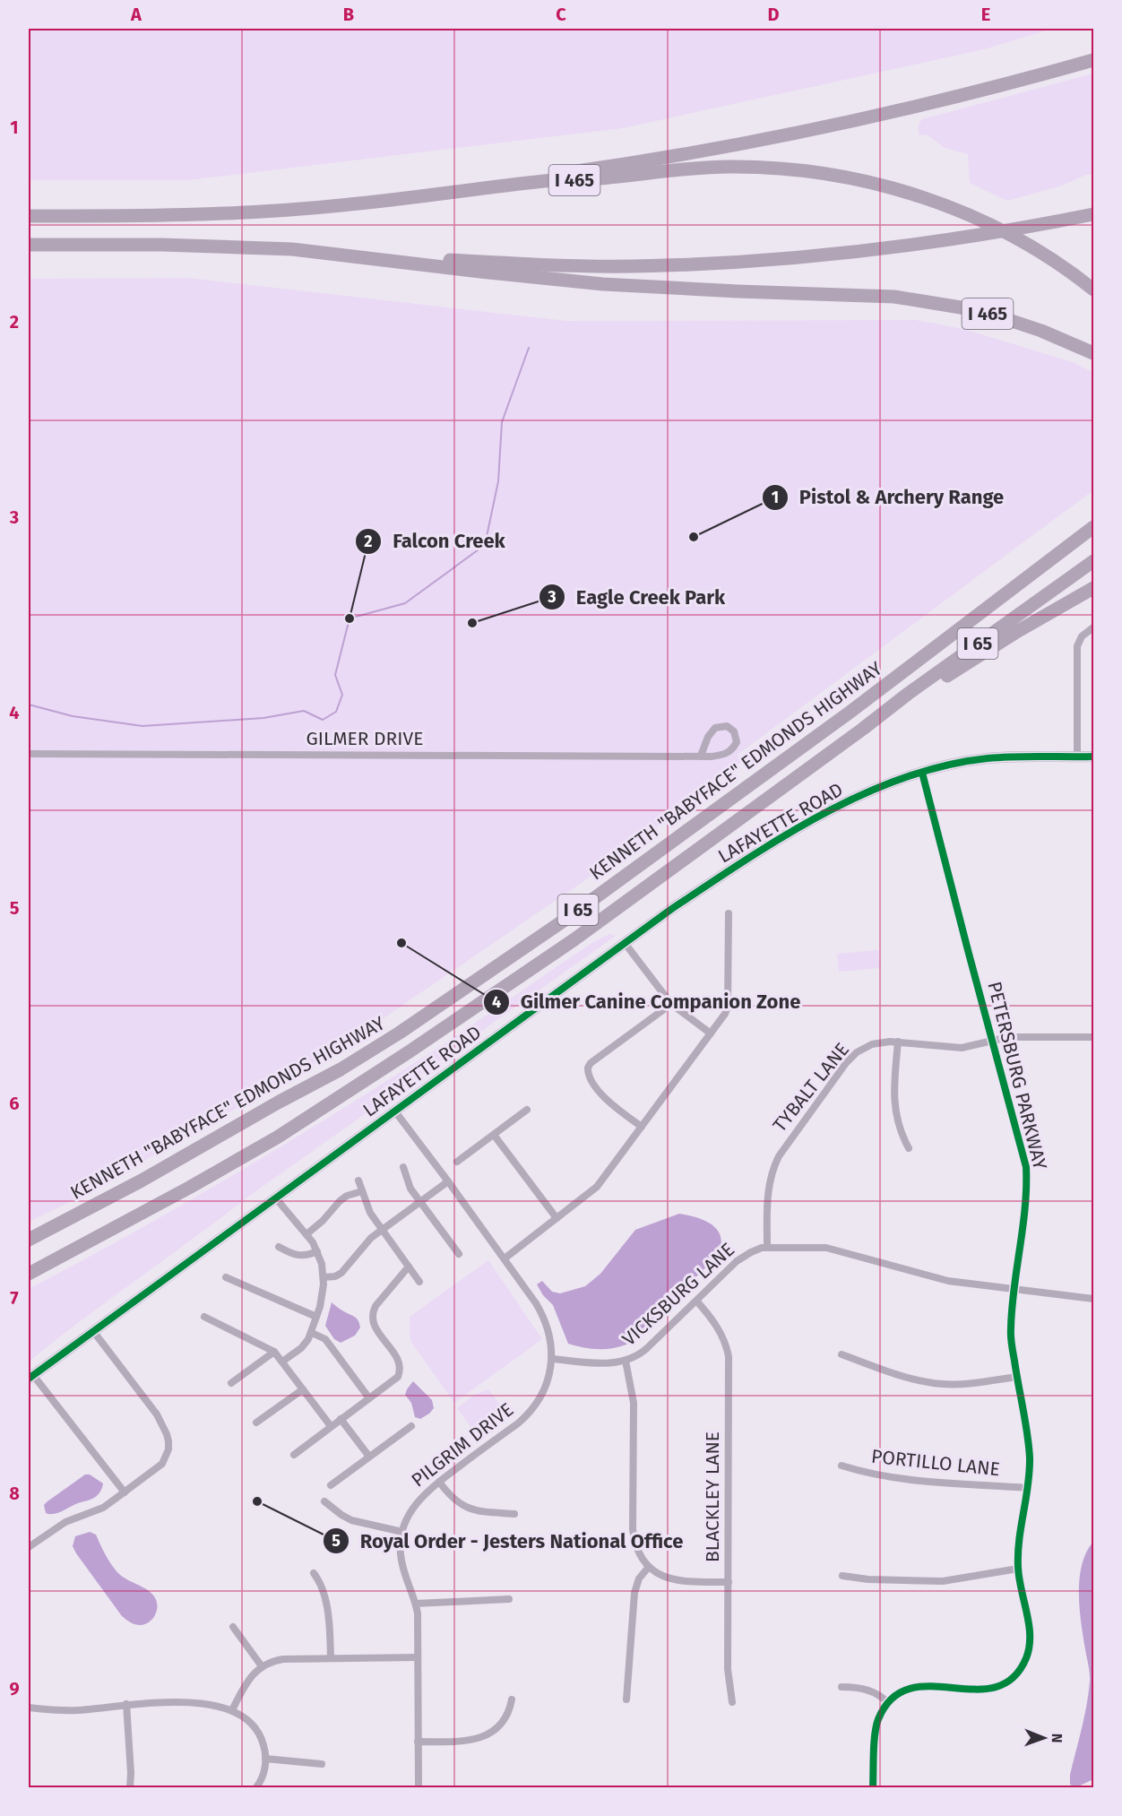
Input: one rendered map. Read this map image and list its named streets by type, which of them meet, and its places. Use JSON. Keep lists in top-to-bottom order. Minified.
{"streets":{"highway":["I 465","I 65","KENNETH \"BABYFACE\" EDMONDS HIGHWAY"],"main road":["LAFAYETTE ROAD"],"street":["GILMER DRIVE","PETERSBURG PARKWAY","TYBALT LANE","VICKSBURG LANE","PILGRIM DRIVE","PORTILLO LANE","BLACKLEY LANE"]},"crossings":[["LAFAYETTE ROAD","PETERSBURG PARKWAY"],["LAFAYETTE ROAD","PILGRIM DRIVE"],["PETERSBURG PARKWAY","TYBALT LANE"],["PETERSBURG PARKWAY","VICKSBURG LANE"],["PETERSBURG PARKWAY","PORTILLO LANE"],["TYBALT LANE","VICKSBURG LANE"],["VICKSBURG LANE","PILGRIM DRIVE"],["VICKSBURG LANE","BLACKLEY LANE"]],"places":["Pistol & Archery Range","Falcon Creek","Eagle Creek Park","Gilmer Canine Companion Zone","Royal Order - Jesters National Office"],"north":"right","grid":{"columns":["A","B","C","D","E"],"rows":["1","2","3","4","5","6","7","8","9"]}}
